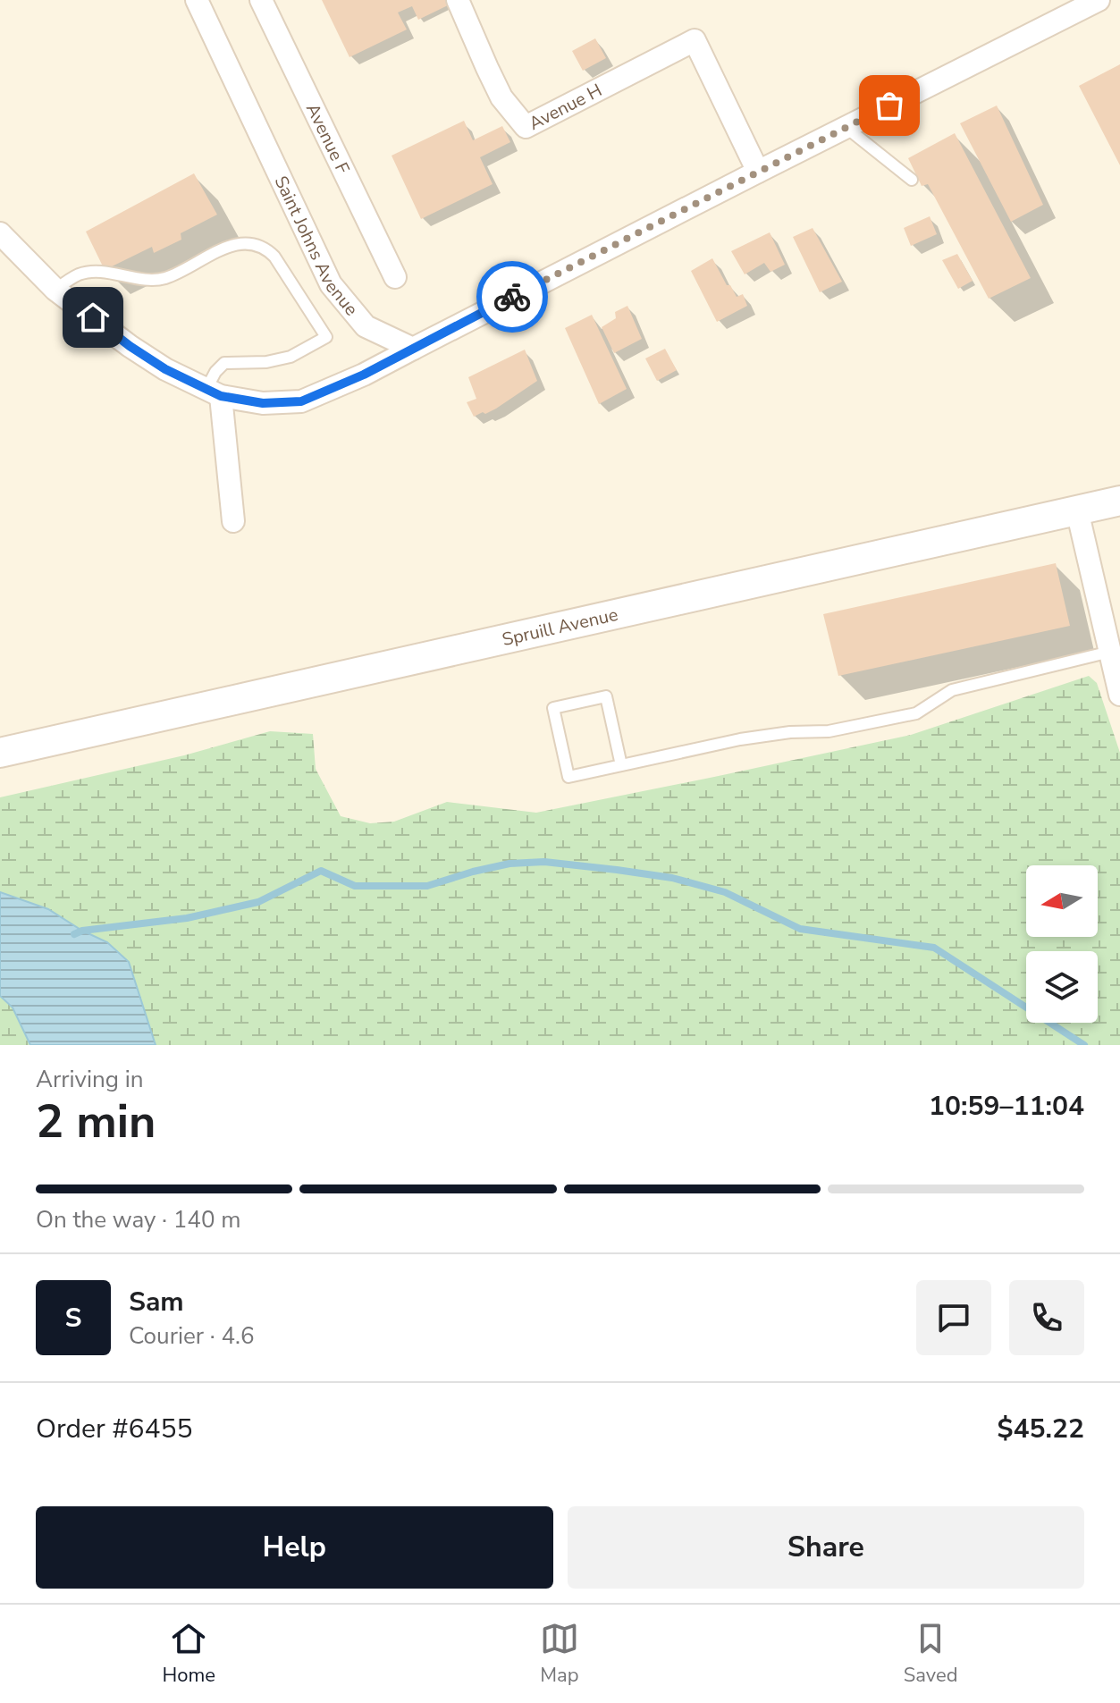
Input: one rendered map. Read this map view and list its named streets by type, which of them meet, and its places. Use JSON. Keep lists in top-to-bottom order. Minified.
{"streets":{"street":["Avenue H","Avenue F","Saint Johns Avenue","Spruill Avenue"]},"north":"left","page":{"heading":["2 min","Arriving in","10:59–11:04"],"panel":["Sam","Courier · 4.6","Order #6455","$45.22"],"bar":"On the way · 140 m","round":"S","buttons":["Help","Share"],"tabs":["Home","Map","Saved"]}}
